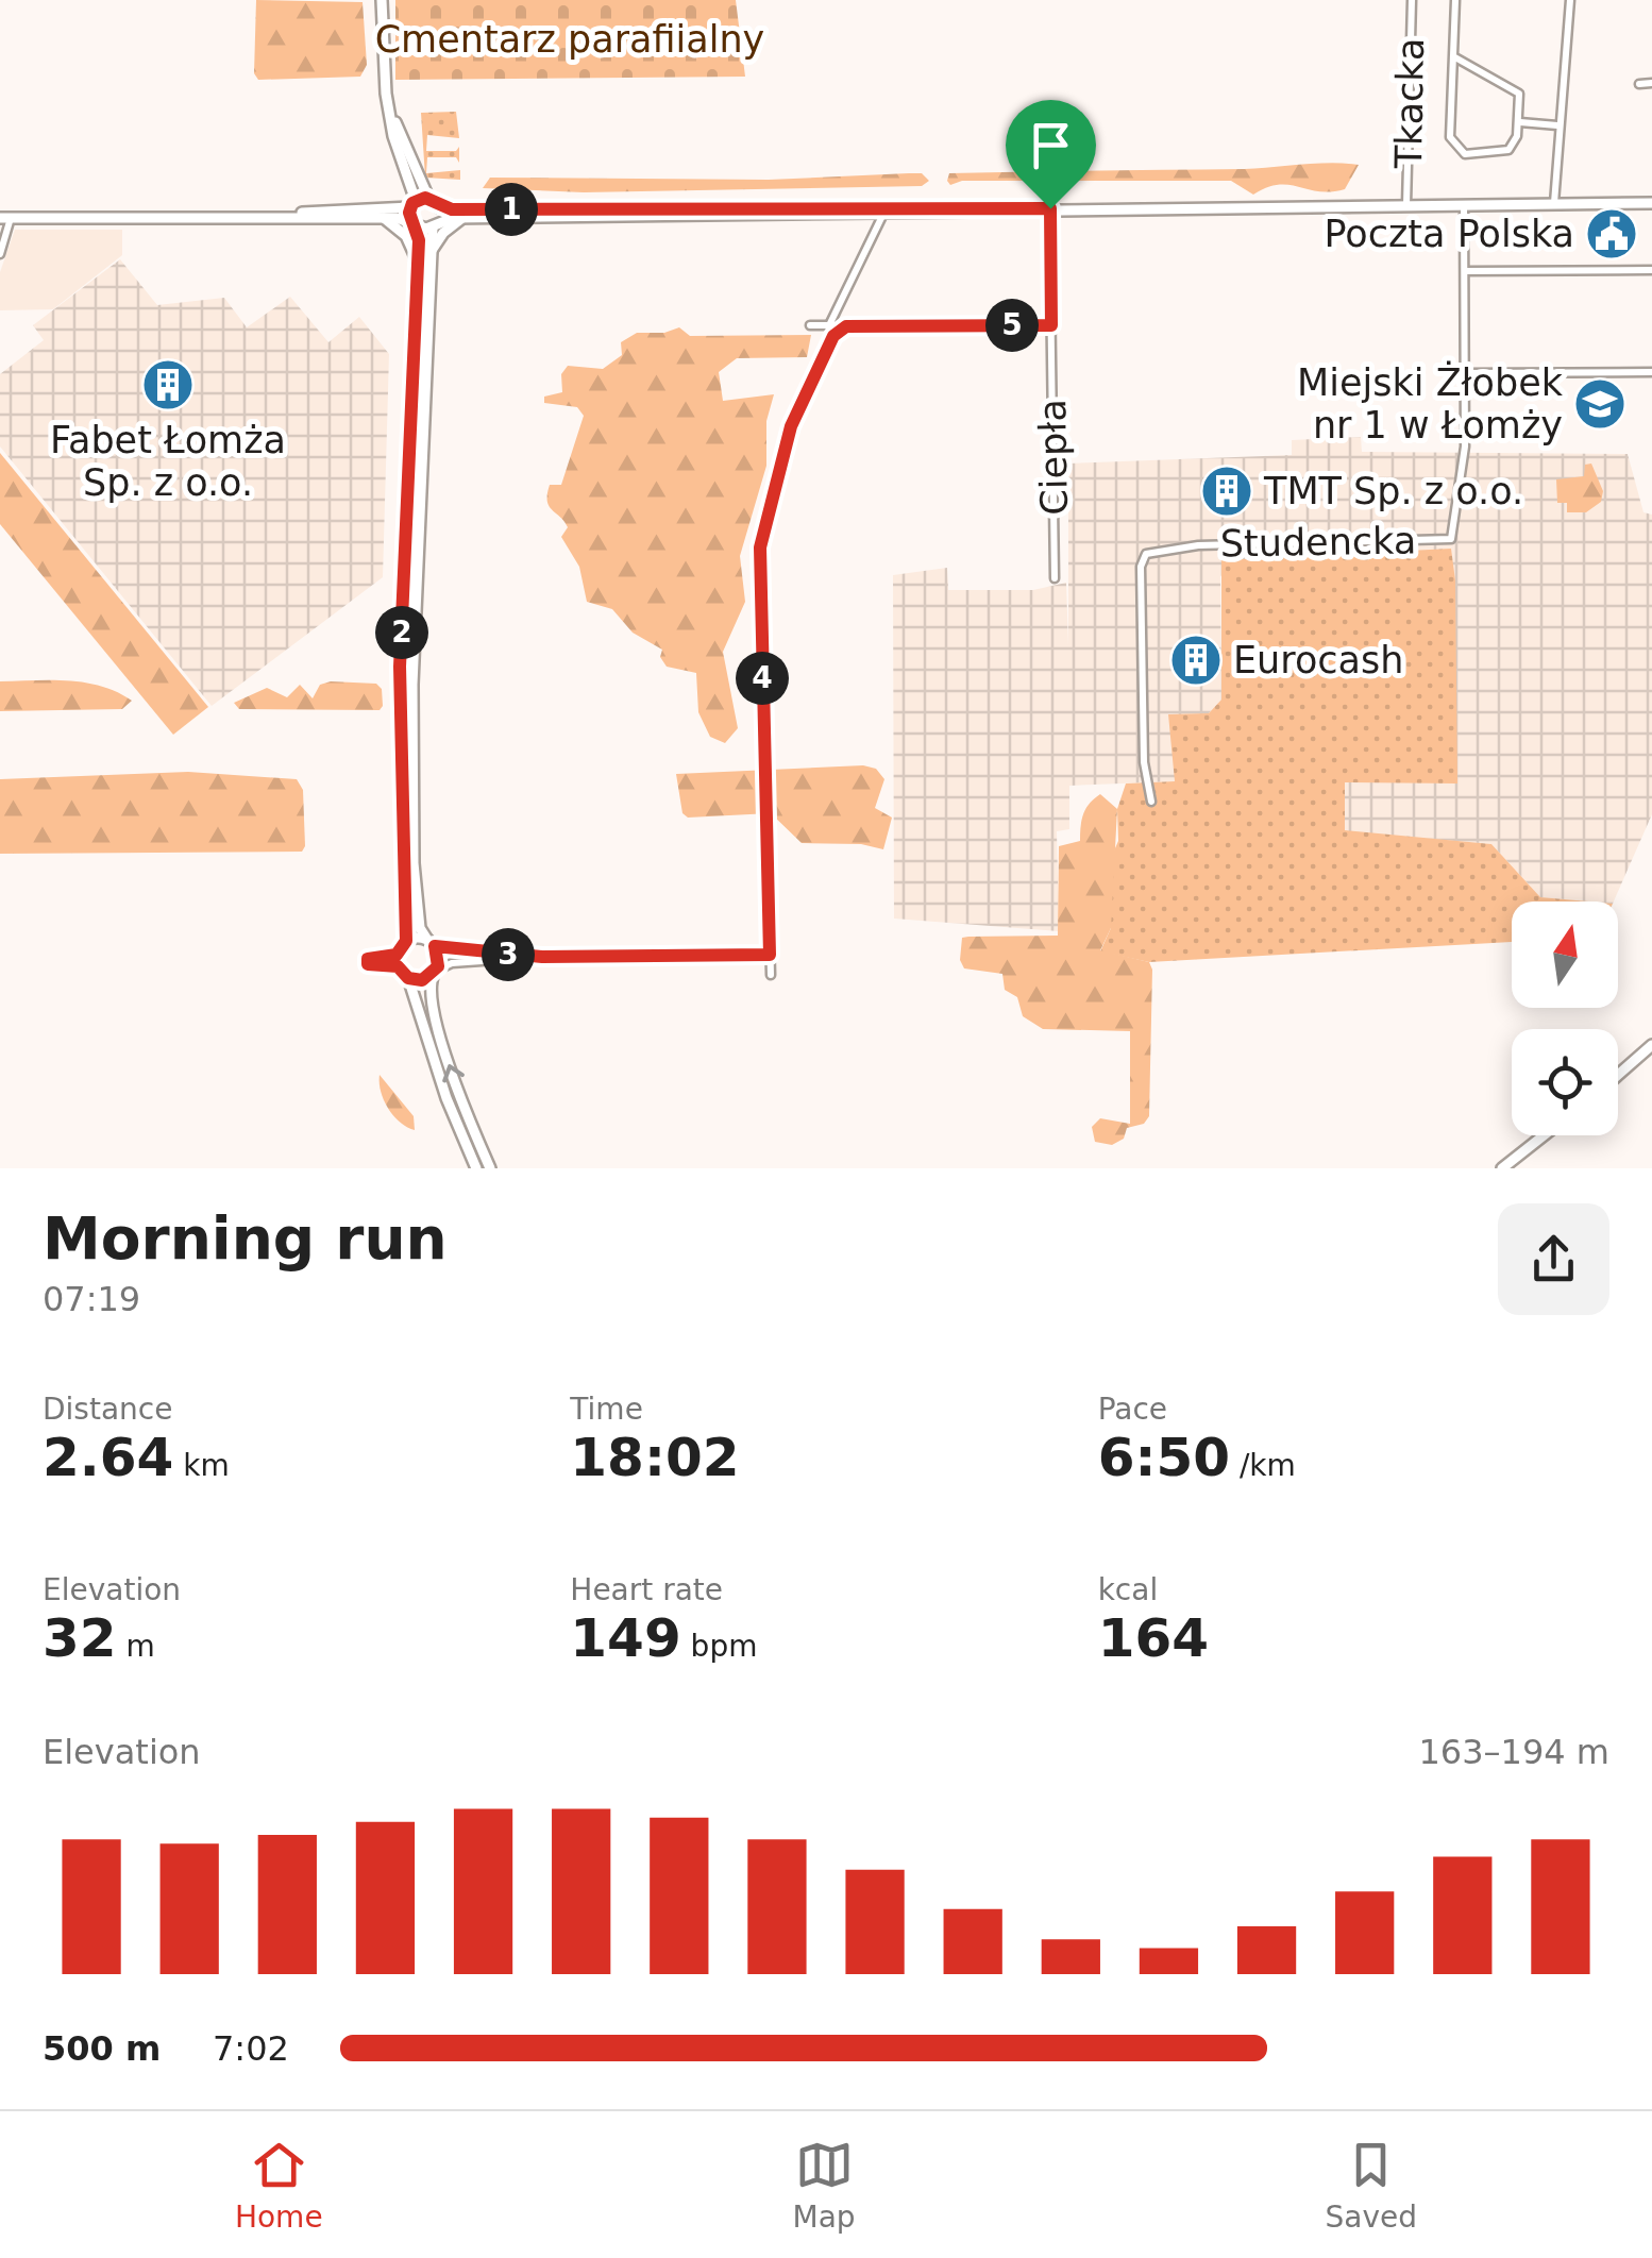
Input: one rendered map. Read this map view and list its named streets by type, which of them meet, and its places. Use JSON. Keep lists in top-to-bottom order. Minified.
{"streets":{"street":["Tkacka","Ciepła","Studencka"]},"parks":["Cmentarz parafiialny"],"places":{"public building":["Poczta Polska"],"building":["Fabet Łomża Sp. z o.o.","TMT Sp. z o.o.","Eurocash"],"school or university":["Miejski Żłobek nr 1 w Łomży"]},"north":"top","page":{"pins":["1","5","2","4","3"],"heading":["Morning run","07:19"],"stats":[["Distance","2.64 km"],["Time","18:02"],["Pace","6:50 /km"],["Elevation","32 m"],["Heart rate","149 bpm"],["kcal","164"]],"chart":["Elevation","163–194 m"],"list":[{"name":"500 m","note":"7:02"}],"tabs":["Home","Map","Saved"]}}
